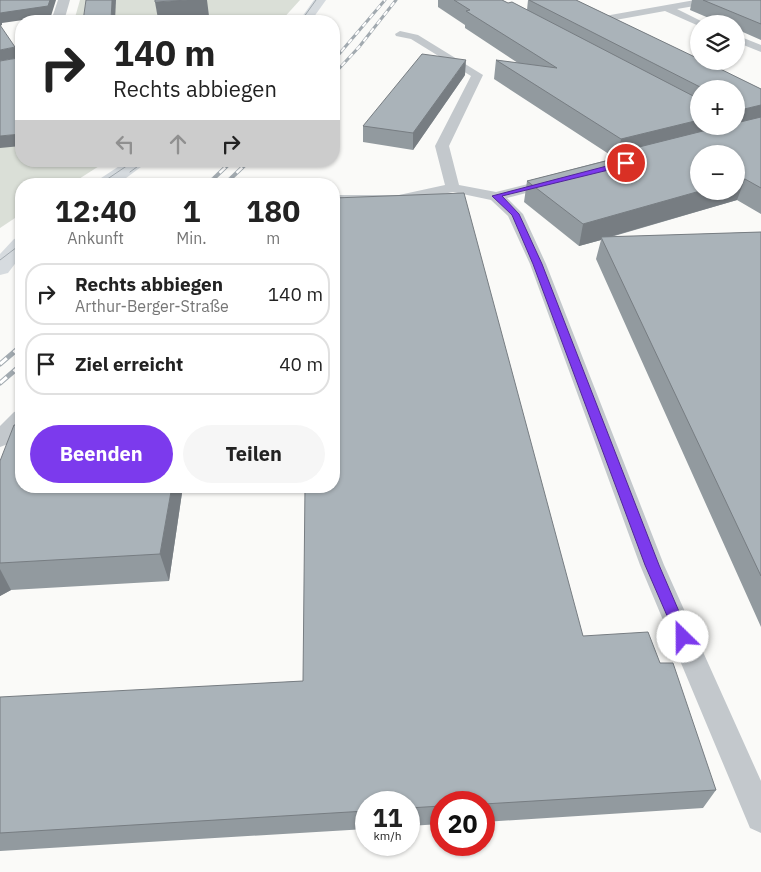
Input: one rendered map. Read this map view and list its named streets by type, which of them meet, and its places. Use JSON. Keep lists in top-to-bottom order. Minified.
{"page":{"map_buttons":["+","−"],"turn":["140 m","Rechts abbiegen"],"eta":["12:40","Ankunft","1","Min.","180","m"],"list":[{"name":"Rechts abbiegen","note":"Arthur-Berger-Straße","value":"140 m"},{"name":"Ziel erreicht","value":"40 m"}],"buttons":["Beenden","Teilen"],"speed":"11 km/h","limit":"20"}}
